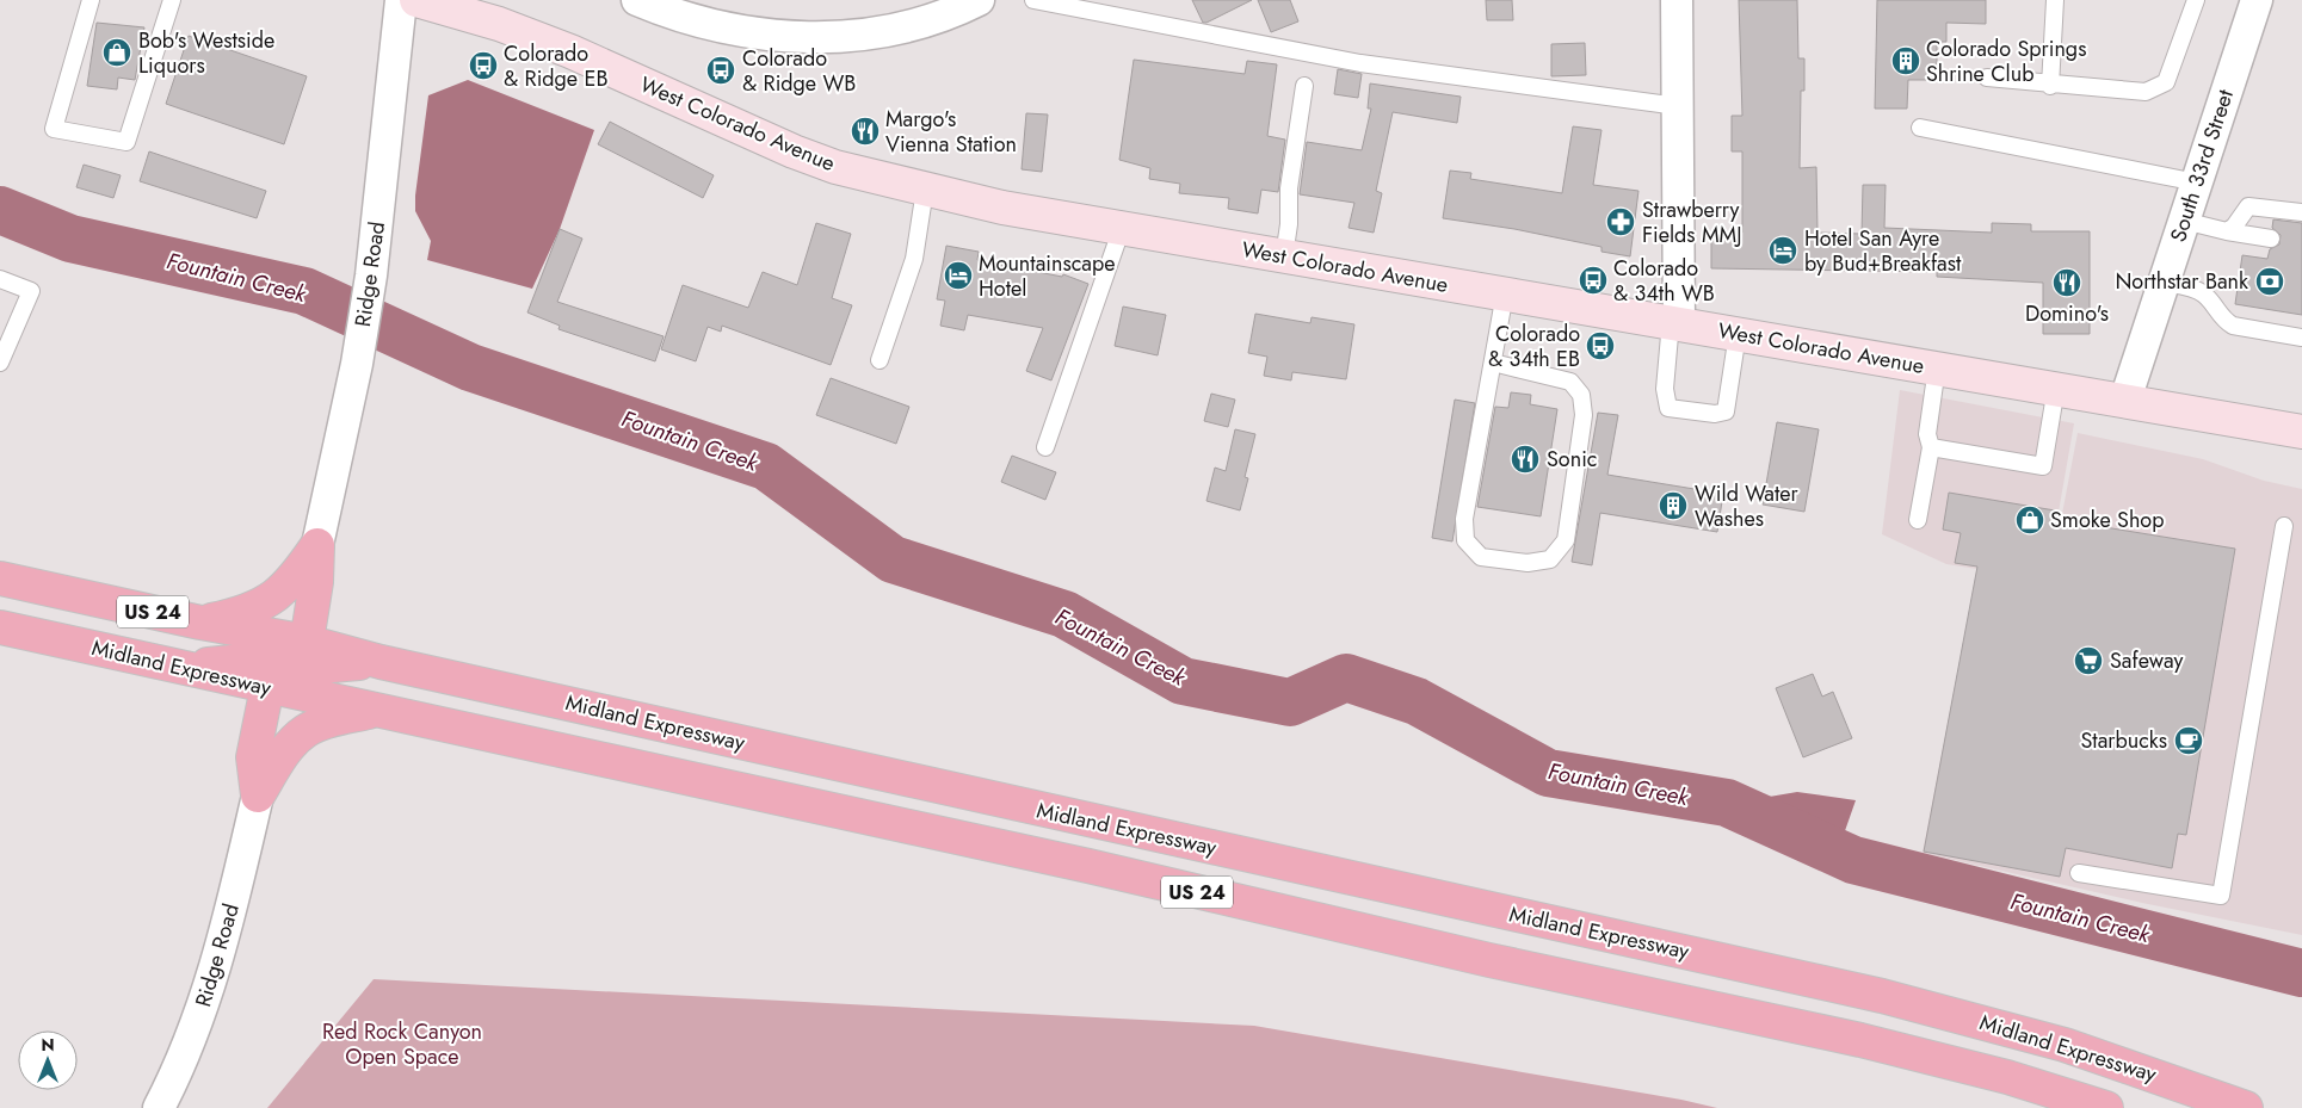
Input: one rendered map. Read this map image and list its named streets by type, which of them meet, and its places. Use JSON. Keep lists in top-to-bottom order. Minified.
{"streets":{"highway":["US 24","Midland Expressway"],"main road":["West Colorado Avenue"],"street":["South 33rd Street","Ridge Road"]},"crossings":[["West Colorado Avenue","South 33rd Street"]],"water":["Fountain Creek"],"parks":["Red Rock Canyon Open Space"],"places":{"shop":["Bob's Westside Liquors","Smoke Shop"],"building":["Colorado Springs Shrine Club","Wild Water Washes"],"bus stop":["Colorado & Ridge EB","Colorado & Ridge WB","Colorado & 34th WB","Colorado & 34th EB"],"restaurant":["Margo's Vienna Station","Domino's","Sonic"],"pharmacy":["Strawberry Fields MMJ"],"hotel":["Hotel San Ayre by Bud+Breakfast","Mountainscape Hotel"],"bank":["Northstar Bank"],"supermarket":["Safeway"],"cafe":["Starbucks"]},"north":"top"}
